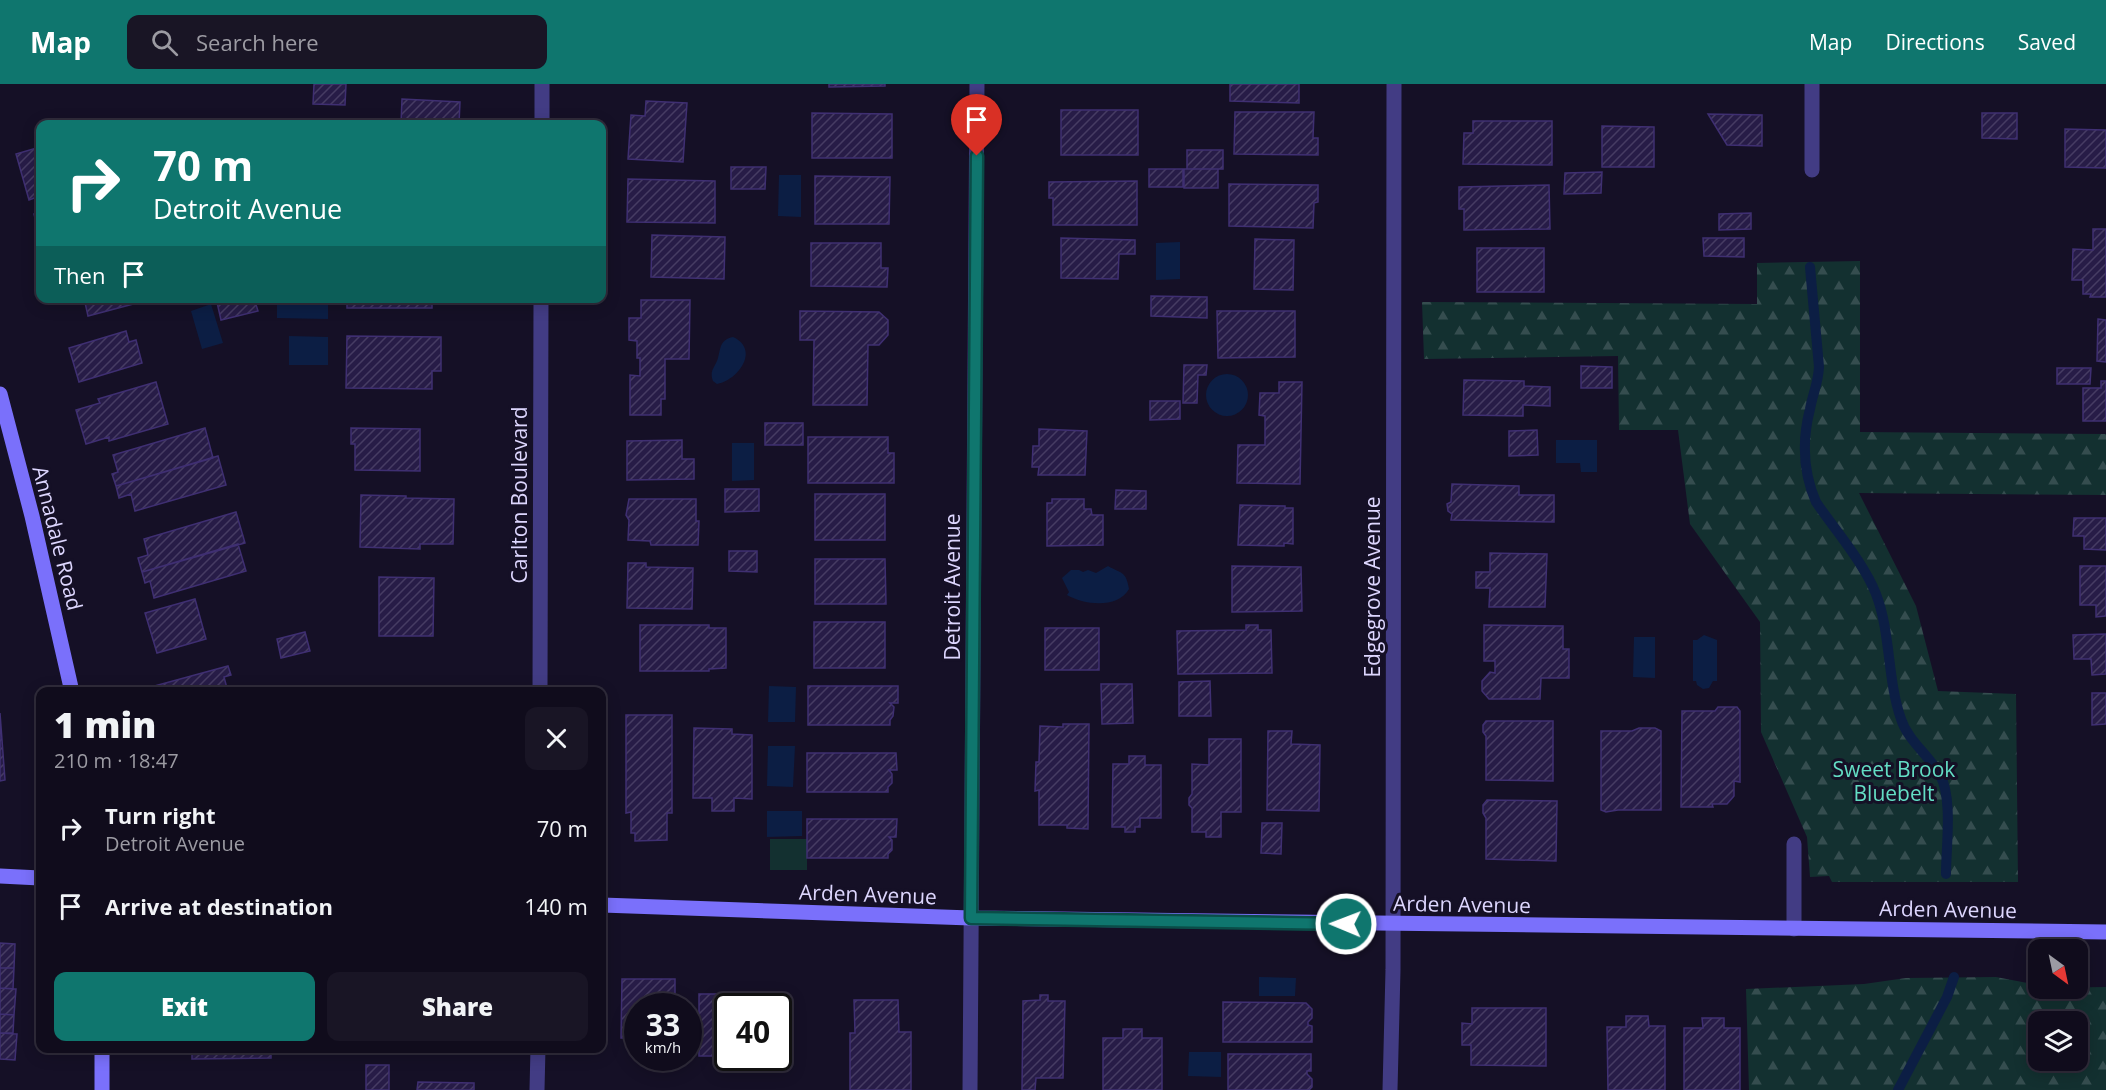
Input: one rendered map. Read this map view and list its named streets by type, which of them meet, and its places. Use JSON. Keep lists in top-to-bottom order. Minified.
{"streets":{"street":["Carlton Boulevard","Annadale Road","Detroit Avenue","Edgegrove Avenue","Arden Avenue"]},"crossings":[["Detroit Avenue","Arden Avenue"],["Edgegrove Avenue","Arden Avenue"]],"parks":["Sweet Brook Bluebelt"],"north":"bottom right","page":{"header":"Map","search":"Search here","nav":["Map","Directions","Saved"],"turn":["70 m","Detroit Avenue"],"then":"Then","heading":["1 min","210 m · 18:47"],"list":[{"name":"Turn right","note":"Detroit Avenue","value":"70 m"},{"name":"Arrive at destination","value":"140 m"}],"buttons":["Exit","Share"],"speed":"33 km/h","limit":"40"}}
